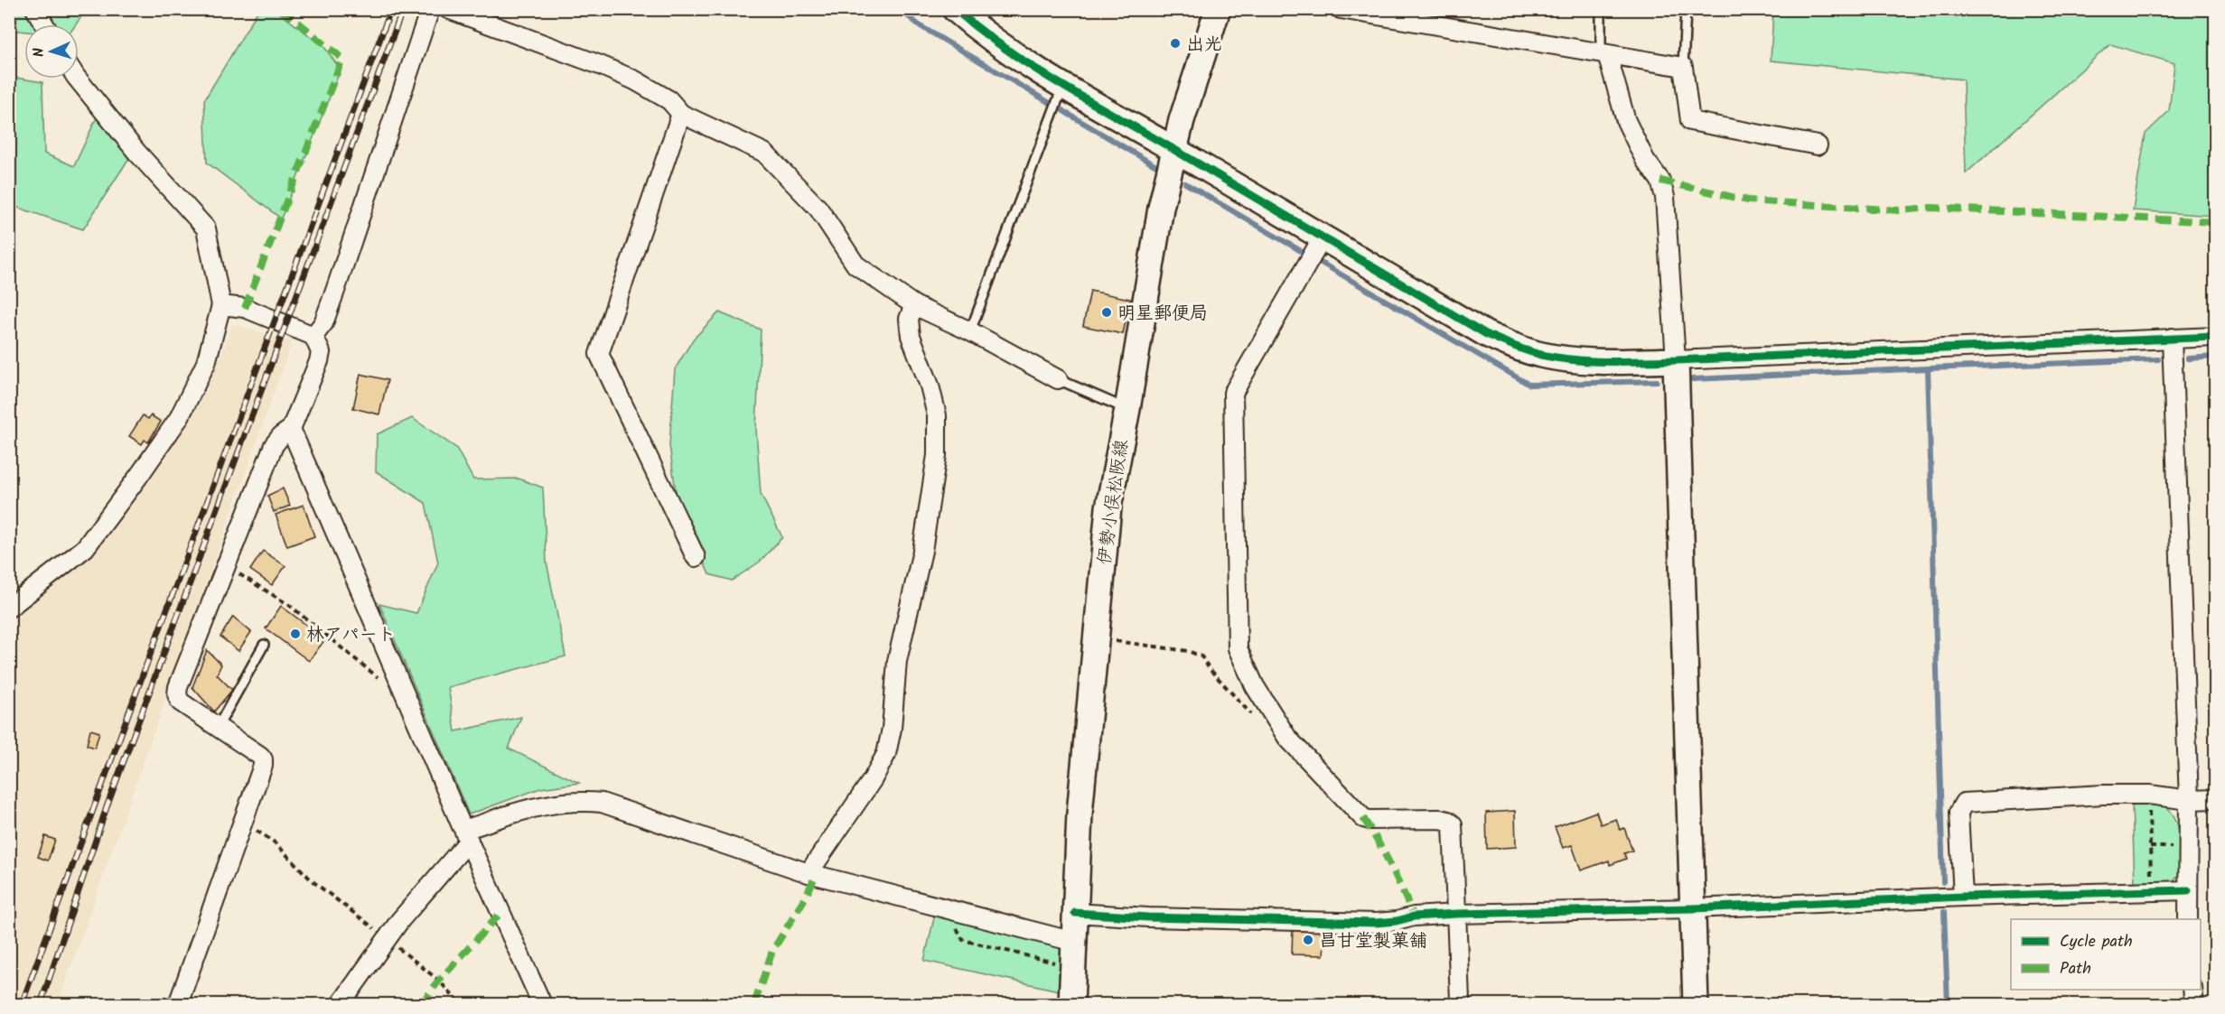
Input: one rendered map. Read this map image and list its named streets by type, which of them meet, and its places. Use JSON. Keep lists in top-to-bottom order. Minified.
{"streets":{"street":["伊勢小俣松阪線"]},"places":["出光","明星郵便局","林アパート","昌甘堂製菓舗"],"legend":["Cycle path","Path"],"north":"left"}
